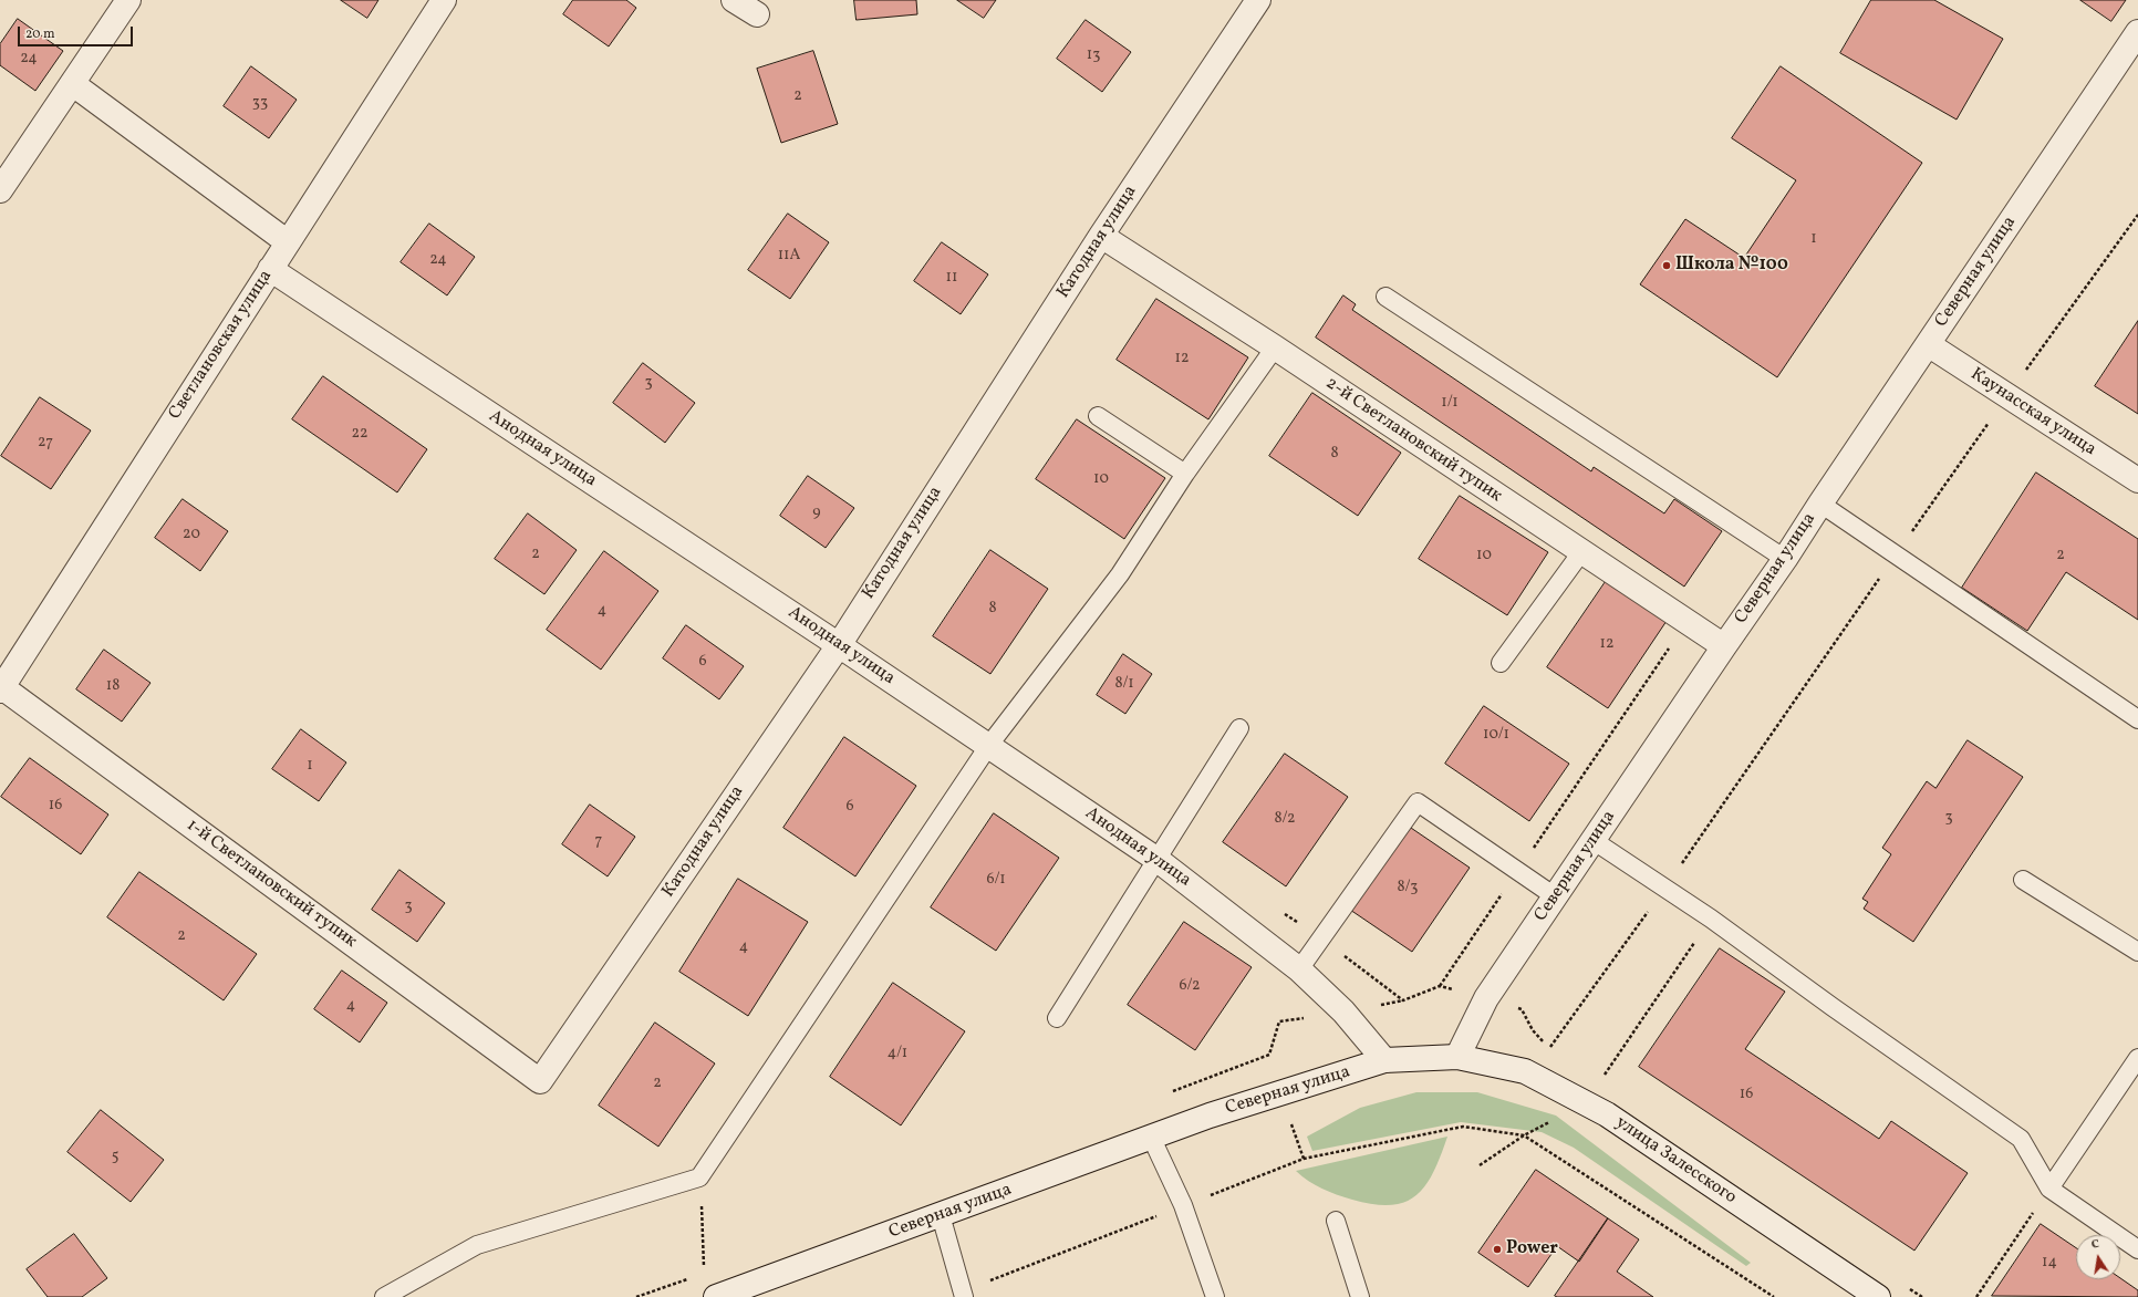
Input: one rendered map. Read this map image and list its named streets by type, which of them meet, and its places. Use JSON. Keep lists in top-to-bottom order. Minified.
{"streets":{"street":["Катодная улица","Северная улица","Светлановская улица","Каунасская улица","2-й Светлановский тупик","Анодная улица","1-й Светлановский тупик","улица Залесского"]},"crossings":[["Катодная улица","2-й Светлановский тупик"],["Катодная улица","Анодная улица"],["Катодная улица","1-й Светлановский тупик"],["Северная улица","Каунасская улица"],["Северная улица","2-й Светлановский тупик"],["Северная улица","Анодная улица"],["Северная улица","улица Залесского"],["Светлановская улица","Анодная улица"],["Светлановская улица","1-й Светлановский тупик"]],"places":["Школа №100","Power"],"house_numbers":["13","24","2","33","1","11А","24","11","12","3","1/1","22","27","8","10","9","20","2","10","2","8","4","12","6","8/1","18","10/1","1","16","6","3","8/2","7","6/1","8/3","3","2","4","6/2","4","4/1","2","16","5","14"],"scale_bar":"20 m","north":"top"}
